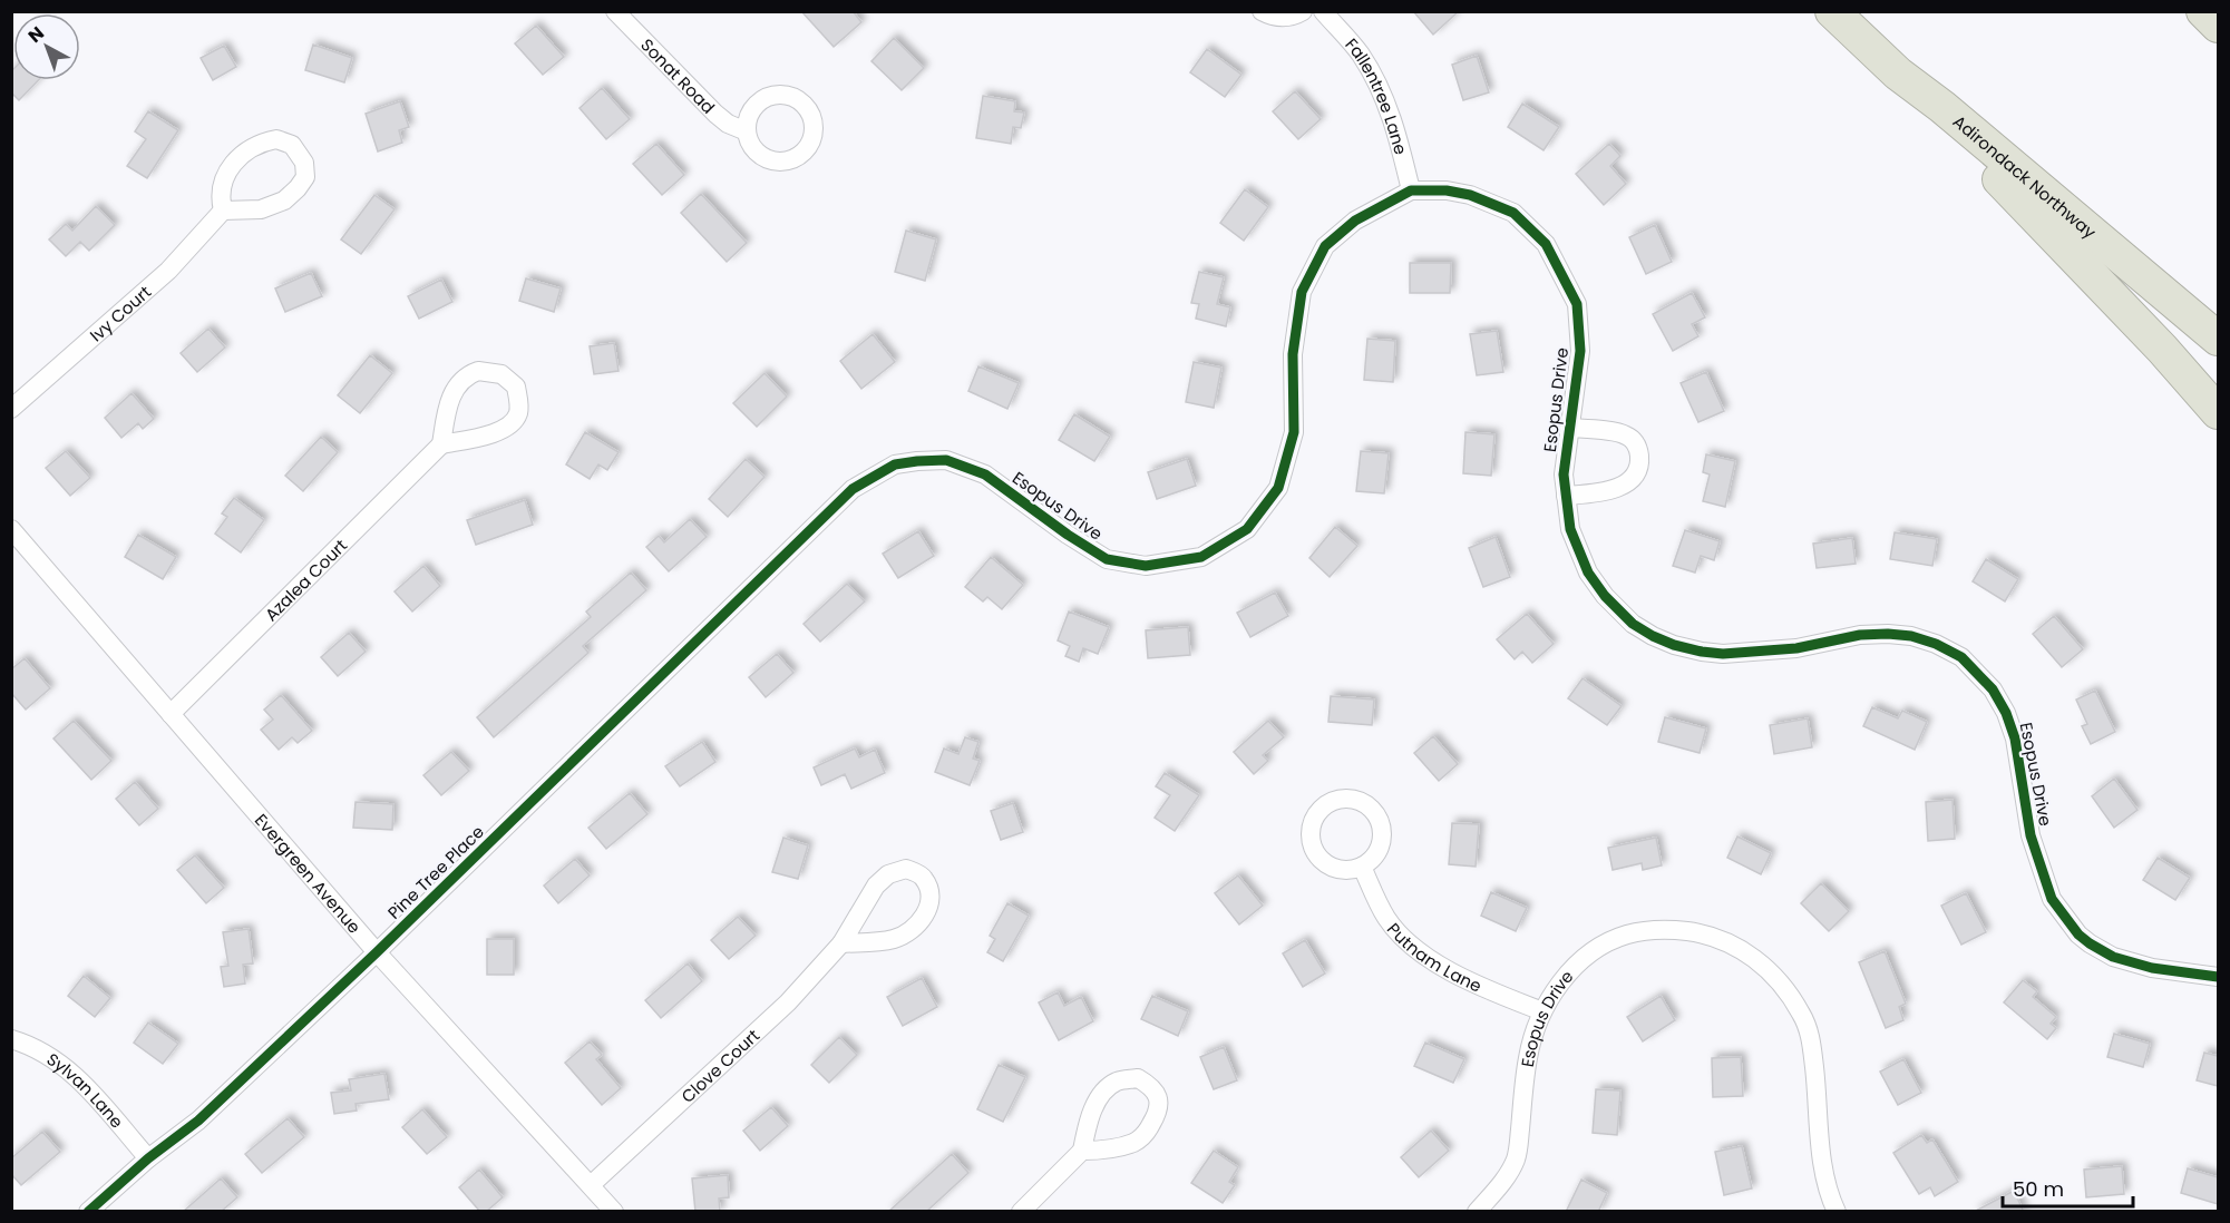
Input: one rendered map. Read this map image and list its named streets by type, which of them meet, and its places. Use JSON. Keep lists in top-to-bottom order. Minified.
{"streets":{"highway":["Adirondack Northway"],"street":["Sonat Road","Fallentree Lane","Ivy Court","Esopus Drive","Azalea Court","Pine Tree Place","Evergreen Avenue","Putnam Lane","Clove Court","Sylvan Lane"]},"crossings":[["Fallentree Lane","Esopus Drive"],["Esopus Drive","Pine Tree Place"],["Esopus Drive","Putnam Lane"],["Azalea Court","Evergreen Avenue"],["Pine Tree Place","Evergreen Avenue"],["Pine Tree Place","Sylvan Lane"],["Evergreen Avenue","Clove Court"]],"scale_bar":"50 m","north":"top left"}
